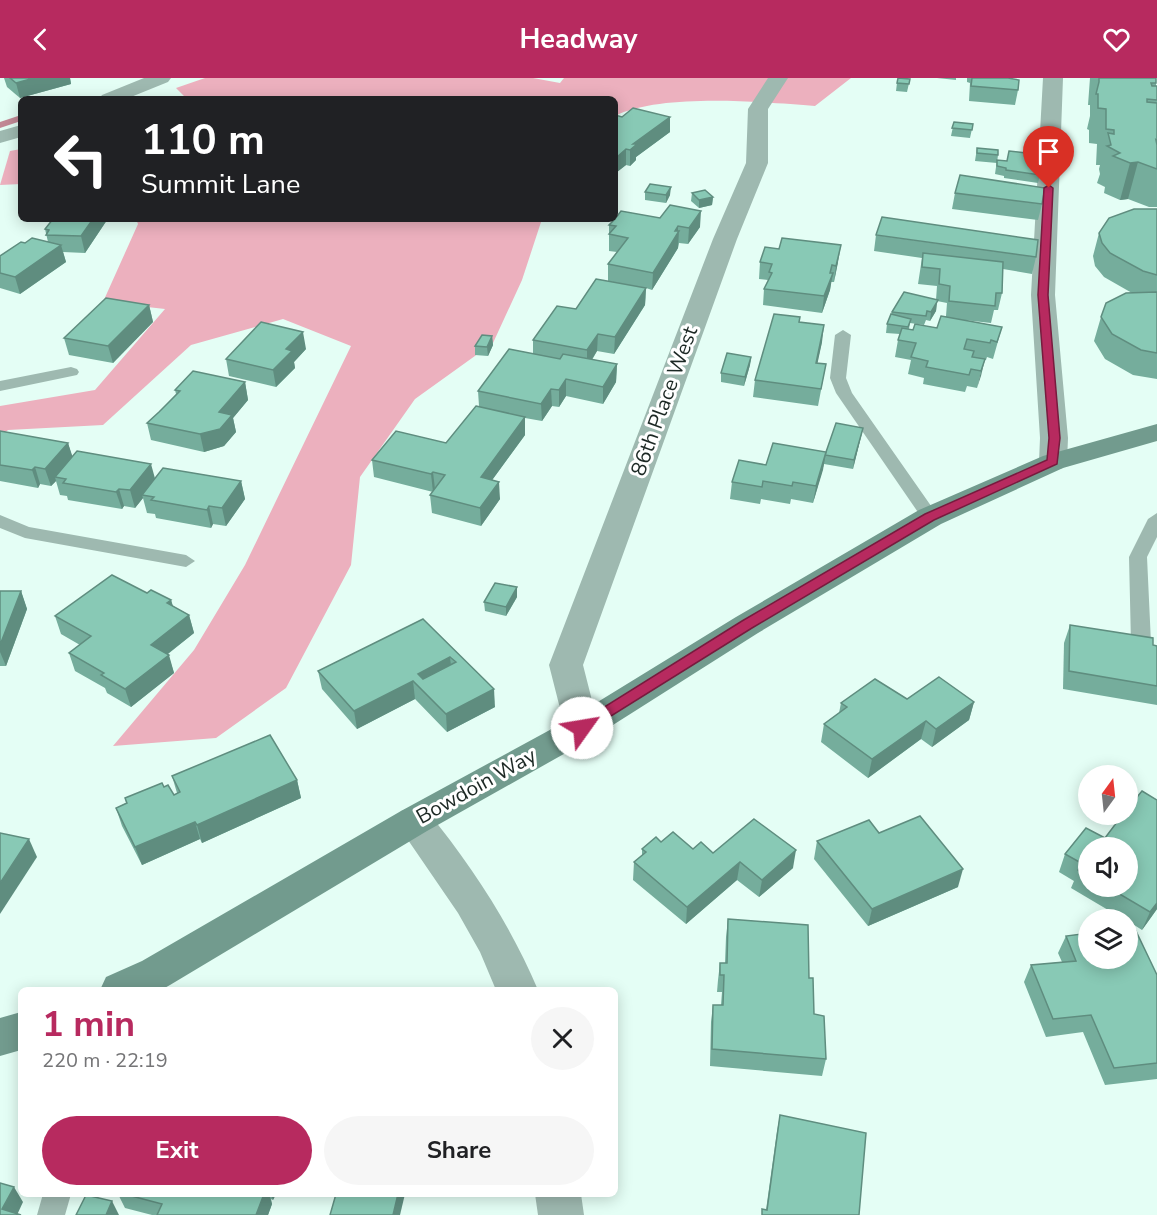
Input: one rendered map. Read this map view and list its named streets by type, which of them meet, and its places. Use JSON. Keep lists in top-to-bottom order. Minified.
{"streets":{"street":["86th Place West","Bowdoin Way"]},"crossings":[["86th Place West","Bowdoin Way"]],"north":"top","page":{"header":"Headway","turn":["110 m","Summit Lane"],"heading":["1 min","220 m · 22:19"],"buttons":["Exit","Share"]}}
